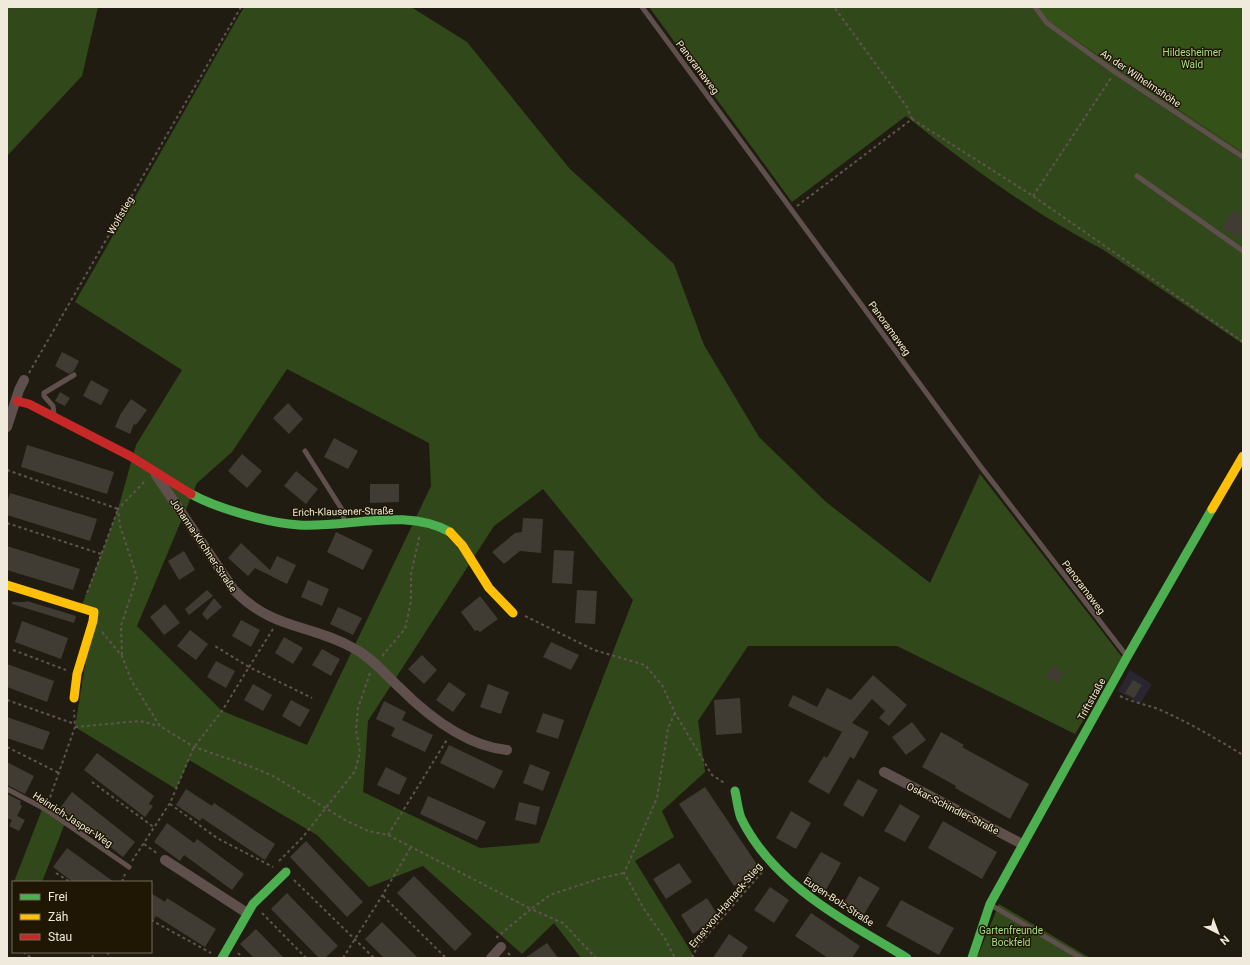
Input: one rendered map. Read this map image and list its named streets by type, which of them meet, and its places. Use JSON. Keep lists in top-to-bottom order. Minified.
{"streets":{"street":["Erich-Klausener-Straße","Johanna-Kirchner-Straße","Triftstraße","Oskar-Schindler-Straße","Eugen-Bolz-Straße"],"lane":["Panoramaweg","An der Wilhelmshöhe","Heinrich-Jasper-Weg"],"path":["Wolfstieg","Ernst-von-Harnack-Stieg"]},"crossings":[["Panoramaweg","Triftstraße"],["Erich-Klausener-Straße","Johanna-Kirchner-Straße"],["Triftstraße","Oskar-Schindler-Straße"],["Eugen-Bolz-Straße","Ernst-von-Harnack-Stieg"]],"parks":["Hildesheimer Wald","Gartenfreunde Bockfeld"],"legend":["Frei","Zäh","Stau"],"north":"bottom right"}
